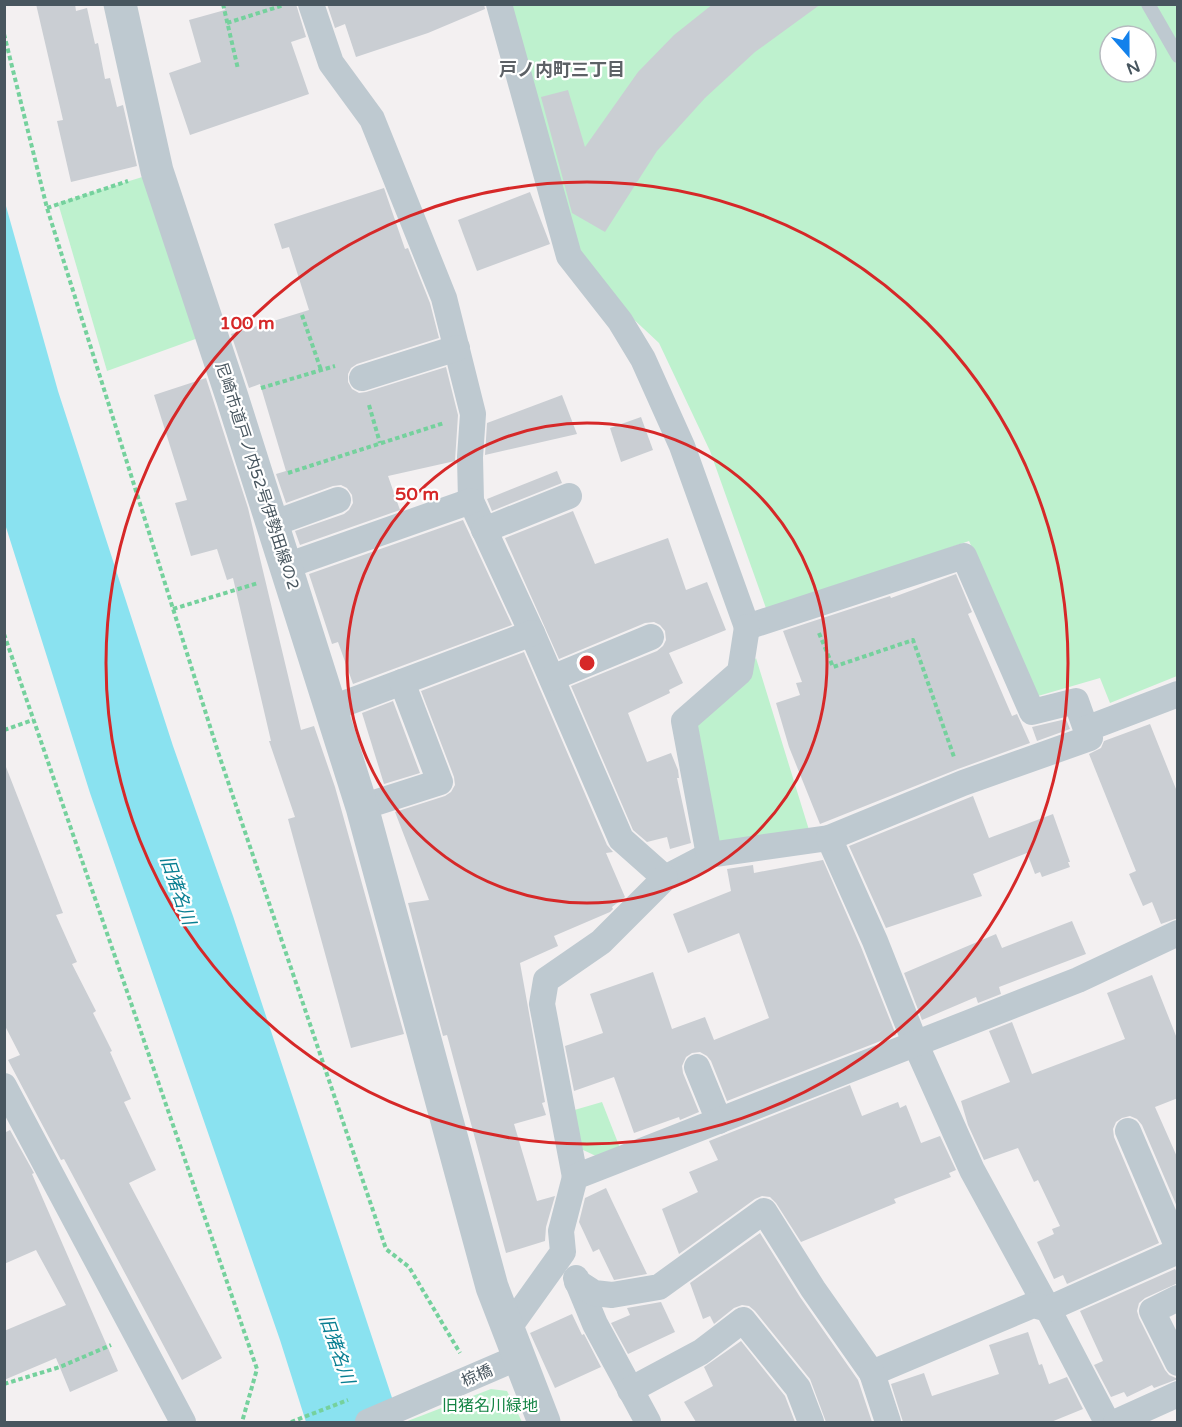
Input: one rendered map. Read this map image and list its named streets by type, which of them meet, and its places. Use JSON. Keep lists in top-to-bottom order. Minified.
{"streets":{"street":["尼崎市道戸ノ内52号伊勢田線の2","椋橋"]},"crossings":[["尼崎市道戸ノ内52号伊勢田線の2","椋橋"]],"districts":["戸ノ内町三丁目"],"water":["旧猪名川"],"parks":["旧猪名川緑地"],"north":"bottom","rings":["100 m","50 m"]}
